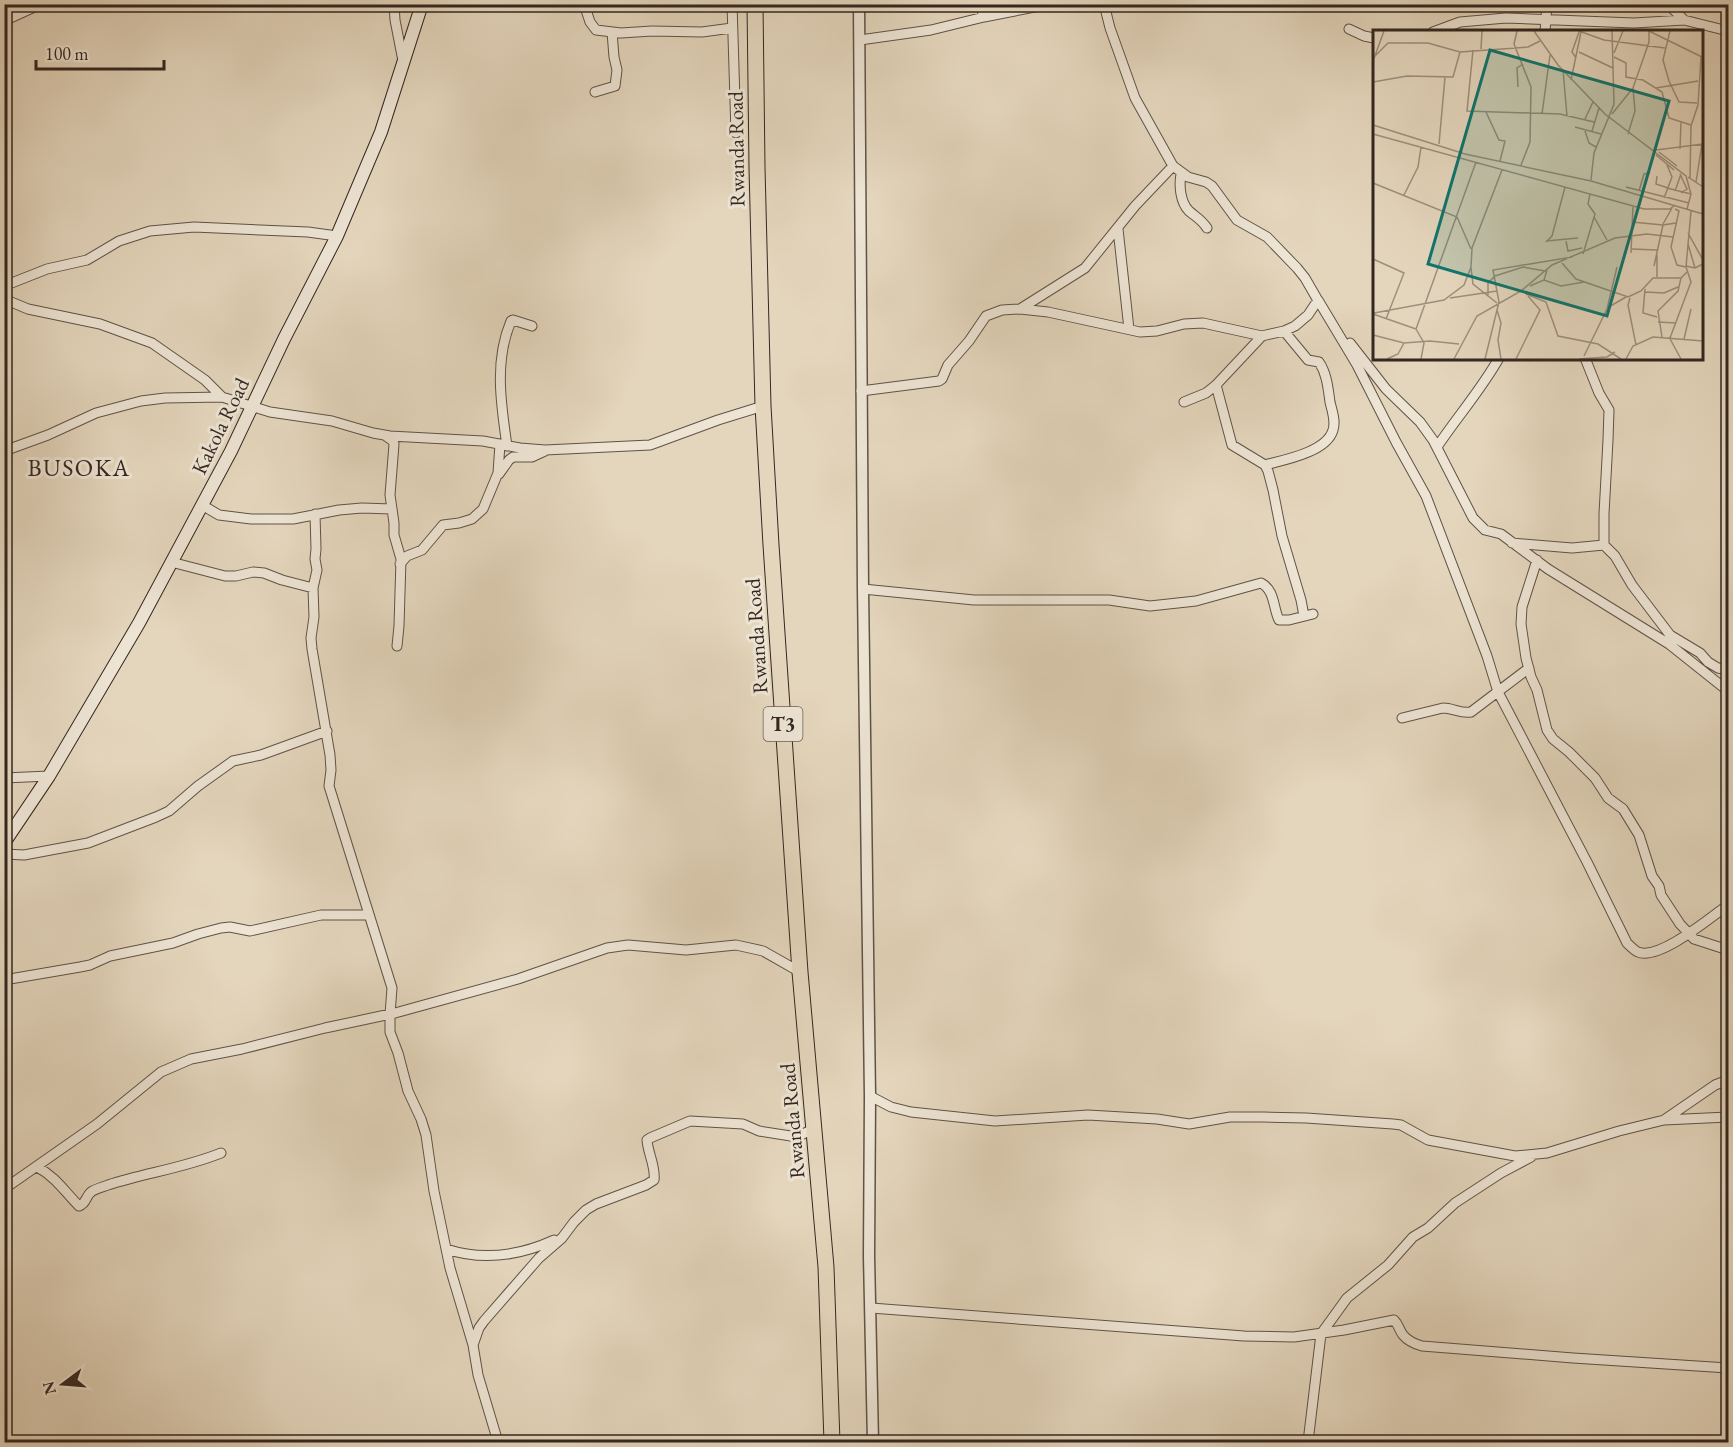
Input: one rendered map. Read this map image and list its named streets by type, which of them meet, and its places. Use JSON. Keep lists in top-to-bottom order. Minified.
{"streets":{"highway":["Rwanda Road","T3"],"main road":["Kakola Road"]},"districts":["BUSOKA"],"scale_bar":"100 m","north":"left"}
